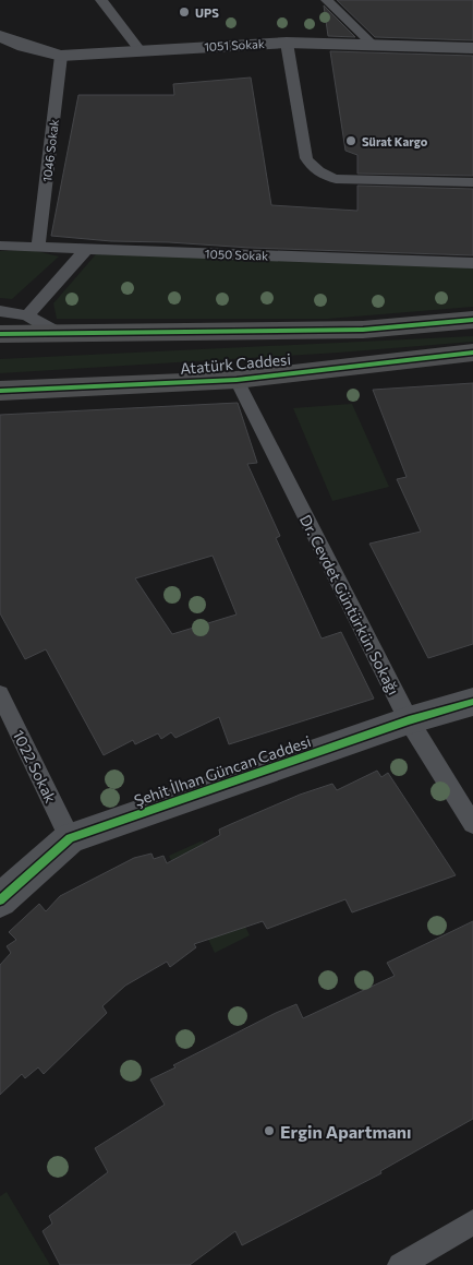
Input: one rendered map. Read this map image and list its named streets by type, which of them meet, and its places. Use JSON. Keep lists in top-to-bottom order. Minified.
{"streets":{"main road":["Atatürk Caddesi"],"street":["1051 Sokak","Şehit İlhan Güncan Caddesi"],"lane":["1046 Sokak","1050 Sokak","Dr. Cevdet Güntürkün Sokağı","1022 Sokak"]},"crossings":[["1051 Sokak","1046 Sokak"],["1046 Sokak","1050 Sokak"],["Atatürk Caddesi","Dr. Cevdet Güntürkün Sokağı"],["Dr. Cevdet Güntürkün Sokağı","Şehit İlhan Güncan Caddesi"],["1022 Sokak","Şehit İlhan Güncan Caddesi"]],"places":["UPS","Sürat Kargo","Ergin Apartmanı"]}
